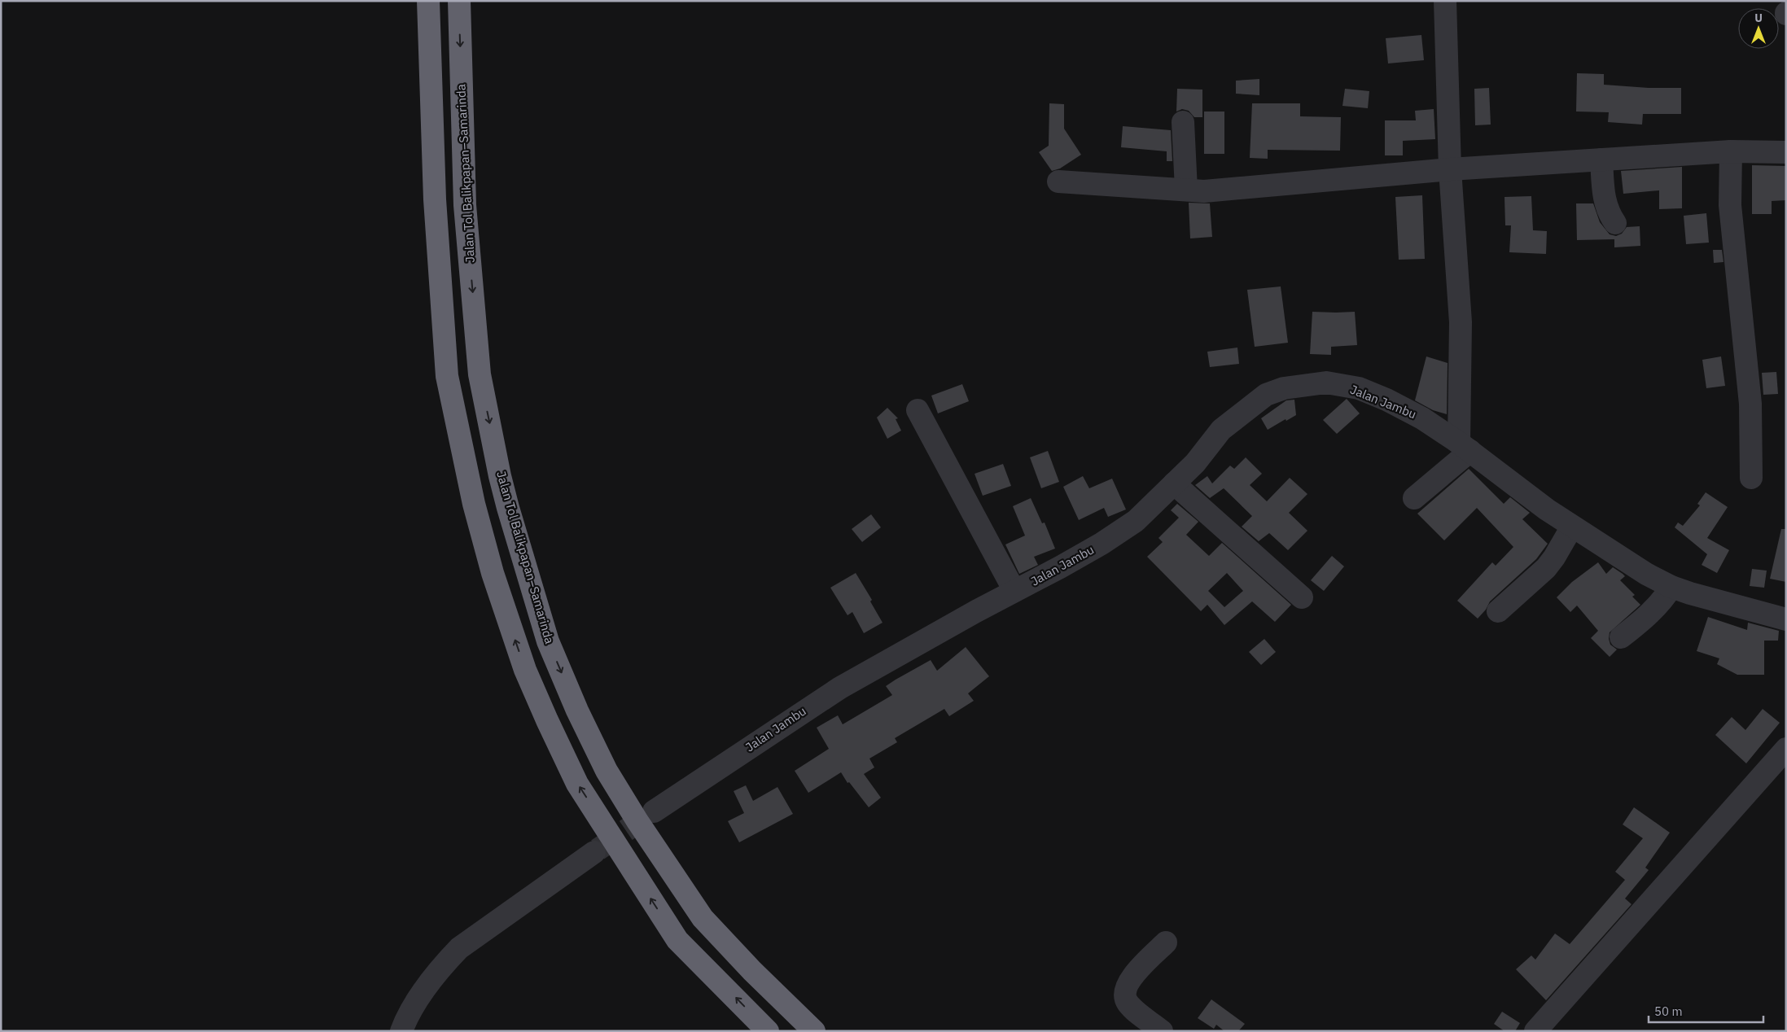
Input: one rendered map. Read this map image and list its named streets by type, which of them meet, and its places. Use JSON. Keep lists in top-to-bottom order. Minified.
{"streets":{"highway":["Jalan Tol Balikpapan–Samarinda"],"street":["Jalan Jambu"]},"scale_bar":"50 m","north":"top"}
